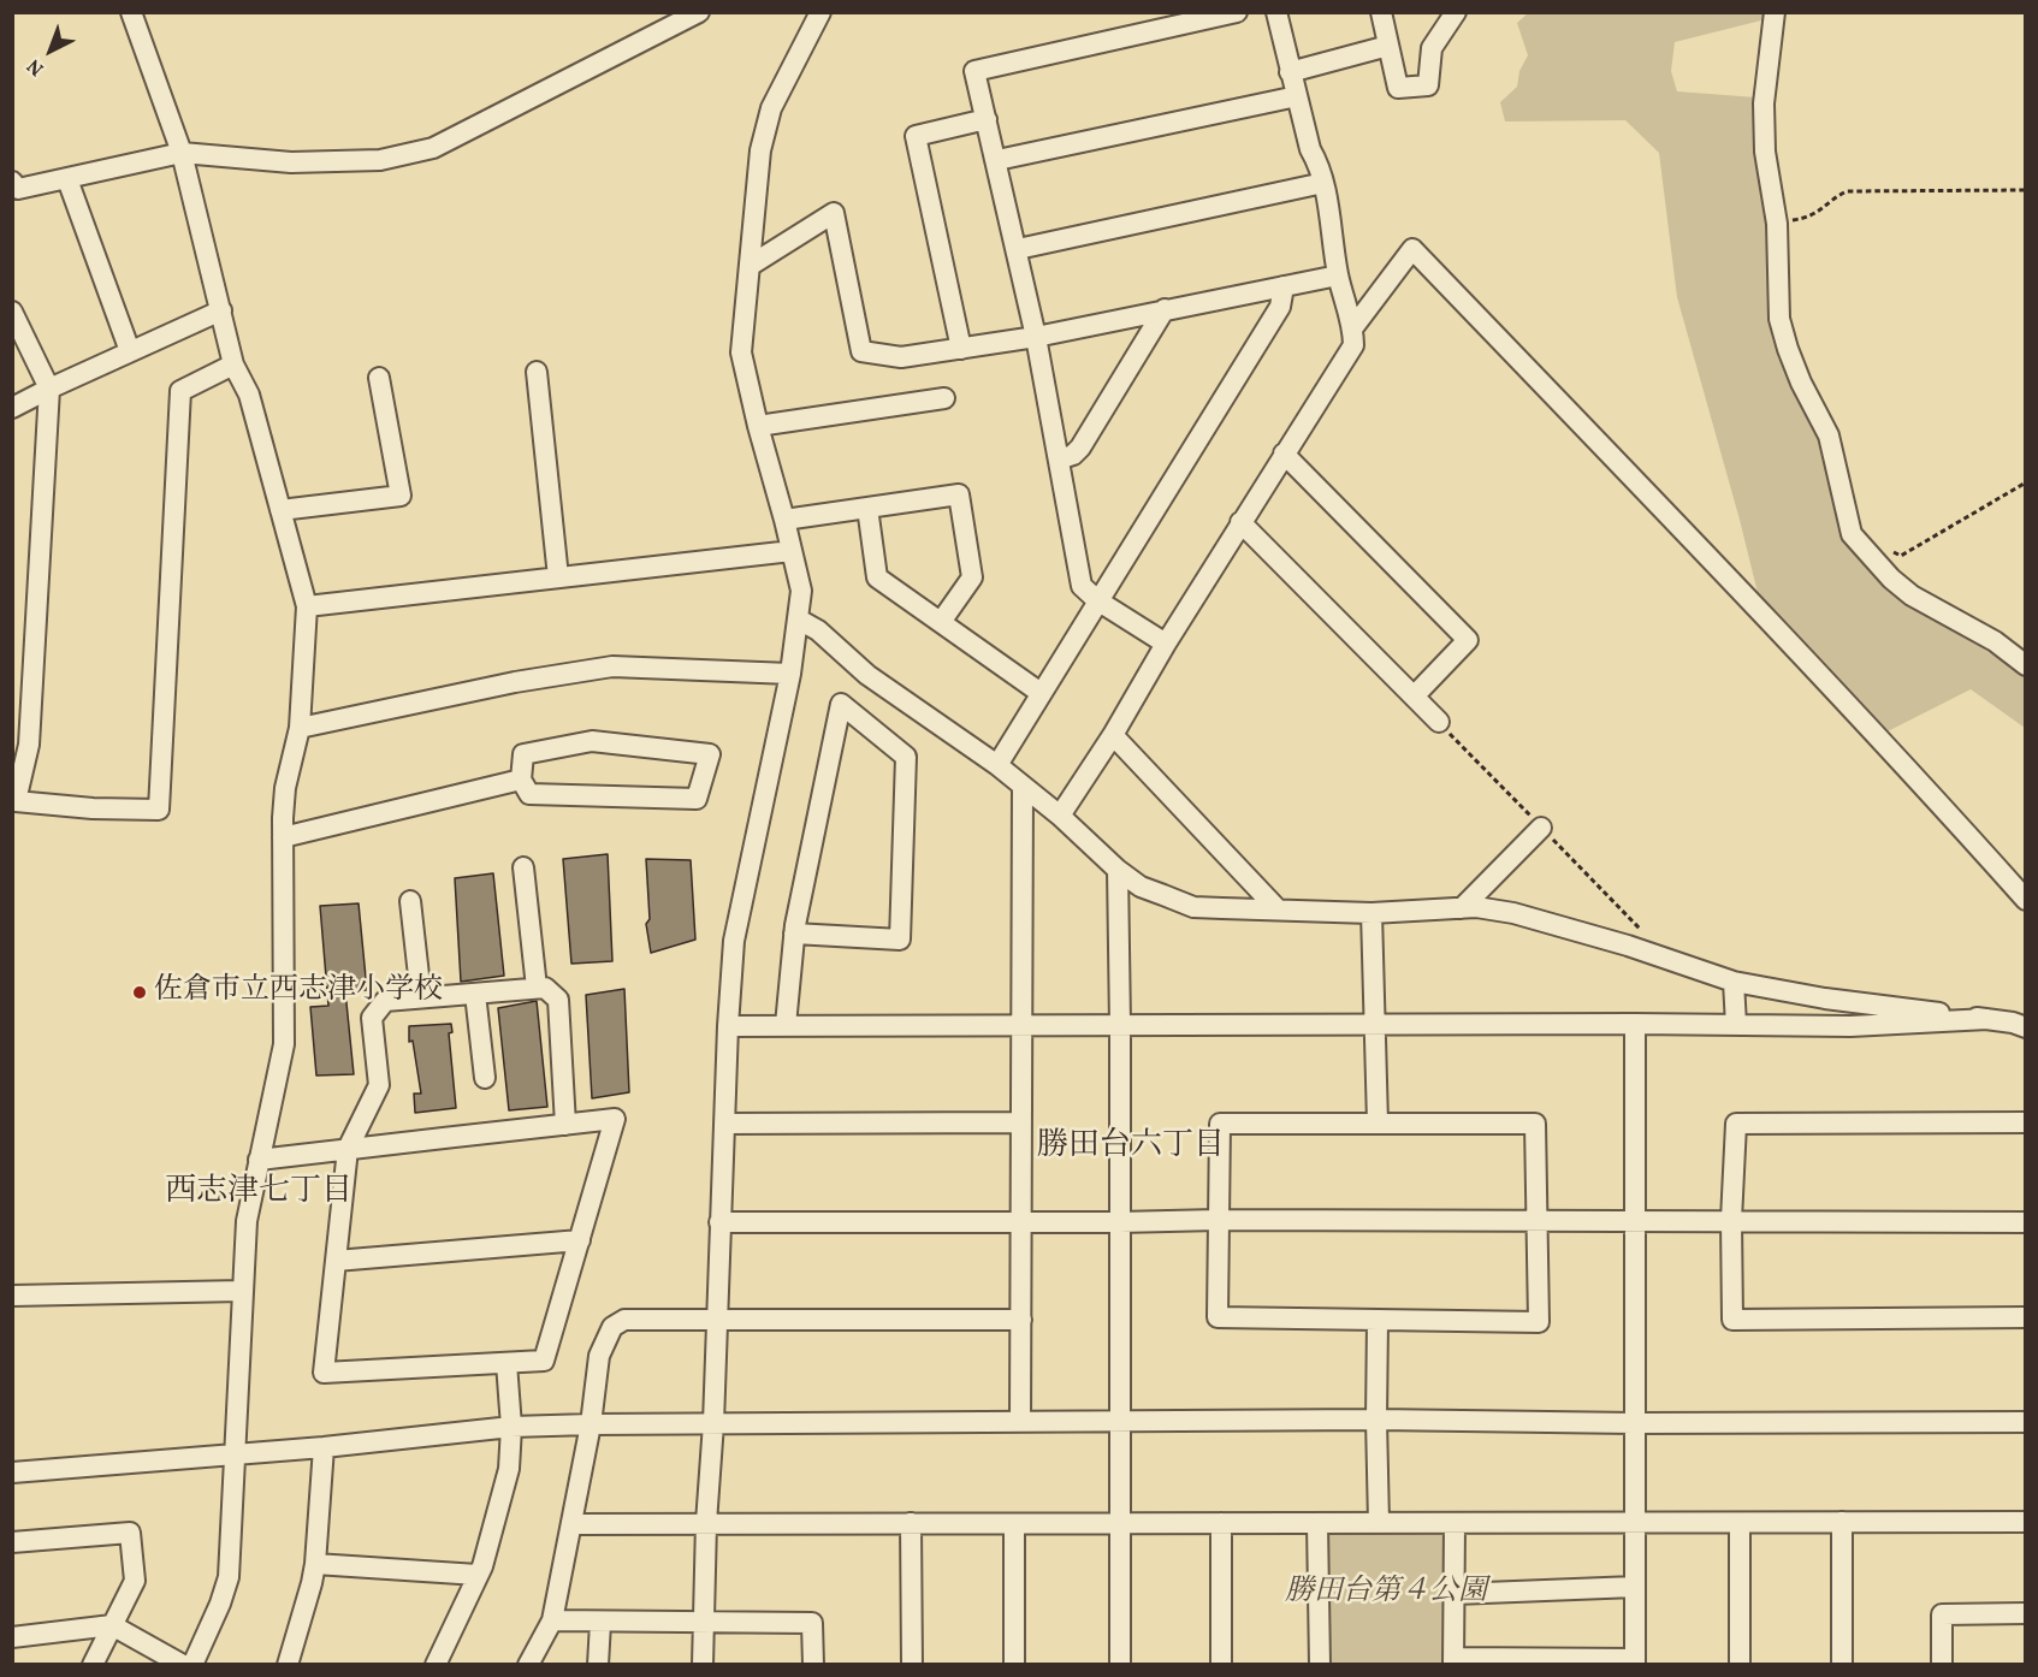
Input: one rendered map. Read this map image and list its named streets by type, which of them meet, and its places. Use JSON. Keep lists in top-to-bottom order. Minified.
{"districts":["勝田台六丁目","西志津七丁目"],"parks":["勝田台第４公園"],"places":["佐倉市立西志津小学校"],"north":"bottom left"}
